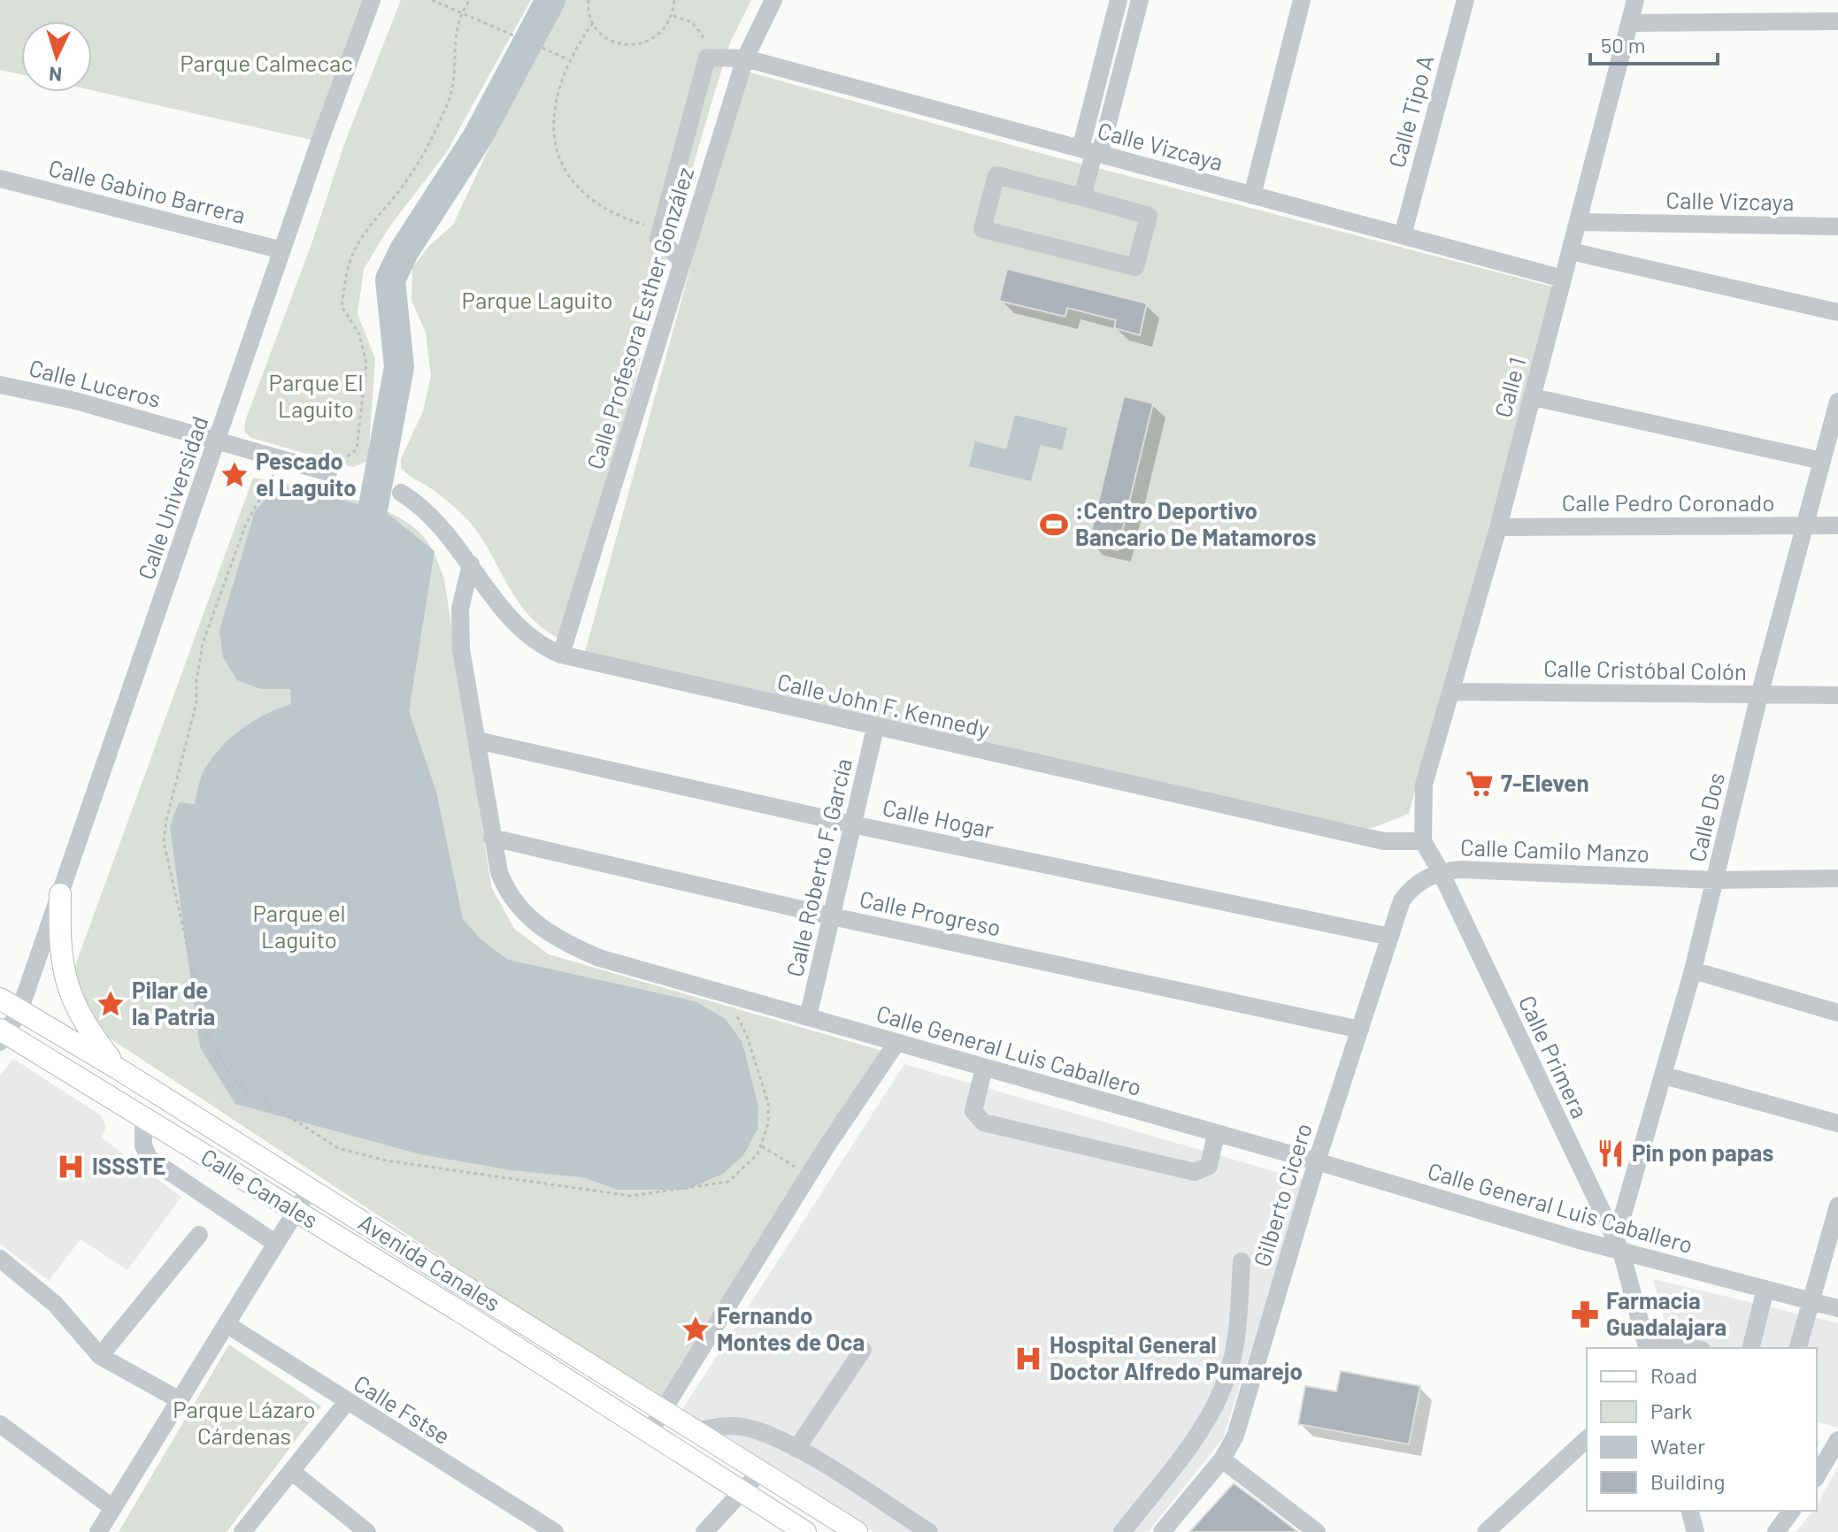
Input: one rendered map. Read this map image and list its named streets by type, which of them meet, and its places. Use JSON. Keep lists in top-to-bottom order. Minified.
{"streets":{"main road":["Calle Canales","Avenida Canales"],"street":["Calle Tipo A","Calle Vizcaya","Calle Gabino Barrera","Calle Profesora Esther González","Calle Luceros","Calle 1","Calle Universidad","Calle Pedro Coronado","Calle Cristóbal Colón","Calle John F. Kennedy","Calle Dos","Calle Hogar","Calle Camilo Manzo","Calle Roberto F. García","Calle Progreso","Calle General Luis Caballero","Calle Primera","Gilberto Cicero","Calle Fstse"]},"crossings":[["Calle Tipo A","Calle Vizcaya"],["Calle Vizcaya","Calle Profesora Esther González"],["Calle Vizcaya","Calle 1"],["Calle Gabino Barrera","Calle Universidad"],["Calle Profesora Esther González","Calle John F. Kennedy"],["Calle Luceros","Calle Universidad"],["Calle 1","Calle Pedro Coronado"],["Calle 1","Calle Cristóbal Colón"],["Calle 1","Calle John F. Kennedy"],["Calle 1","Calle Primera"],["Calle Universidad","Calle Canales"],["Calle Universidad","Avenida Canales"],["Calle Pedro Coronado","Calle Dos"],["Calle Cristóbal Colón","Calle Dos"],["Calle John F. Kennedy","Calle Roberto F. García"],["Calle John F. Kennedy","Calle General Luis Caballero"],["Calle John F. Kennedy","Calle Primera"],["Calle Dos","Calle Camilo Manzo"],["Calle Dos","Calle General Luis Caballero"],["Calle Dos","Calle Primera"],["Calle Hogar","Calle Roberto F. García"],["Calle Hogar","Calle General Luis Caballero"],["Calle Hogar","Gilberto Cicero"],["Calle Camilo Manzo","Calle Primera"],["Calle Camilo Manzo","Gilberto Cicero"],["Calle Roberto F. García","Calle Progreso"],["Calle Roberto F. García","Calle General Luis Caballero"],["Calle Progreso","Calle General Luis Caballero"],["Calle Progreso","Gilberto Cicero"],["Calle General Luis Caballero","Calle Primera"],["Calle General Luis Caballero","Gilberto Cicero"],["Calle Primera","Gilberto Cicero"]],"parks":["Parque Calmecac","Parque Laguito","Parque El Laguito","Parque el Laguito","Parque Lázaro Cárdenas"],"places":{"place":["Pescado el Laguito","Pilar de la Patria","Fernando Montes de Oca"],"sports":[":Centro Deportivo Bancario De Matamoros"],"supermarket":["7-Eleven"],"restaurant":["Pin pon papas"],"hospital":["ISSSTE","Hospital General Doctor Alfredo Pumarejo"],"pharmacy":["Farmacia Guadalajara"]},"legend":["Road","Park","Water","Building"],"scale_bar":"50 m","north":"bottom"}
